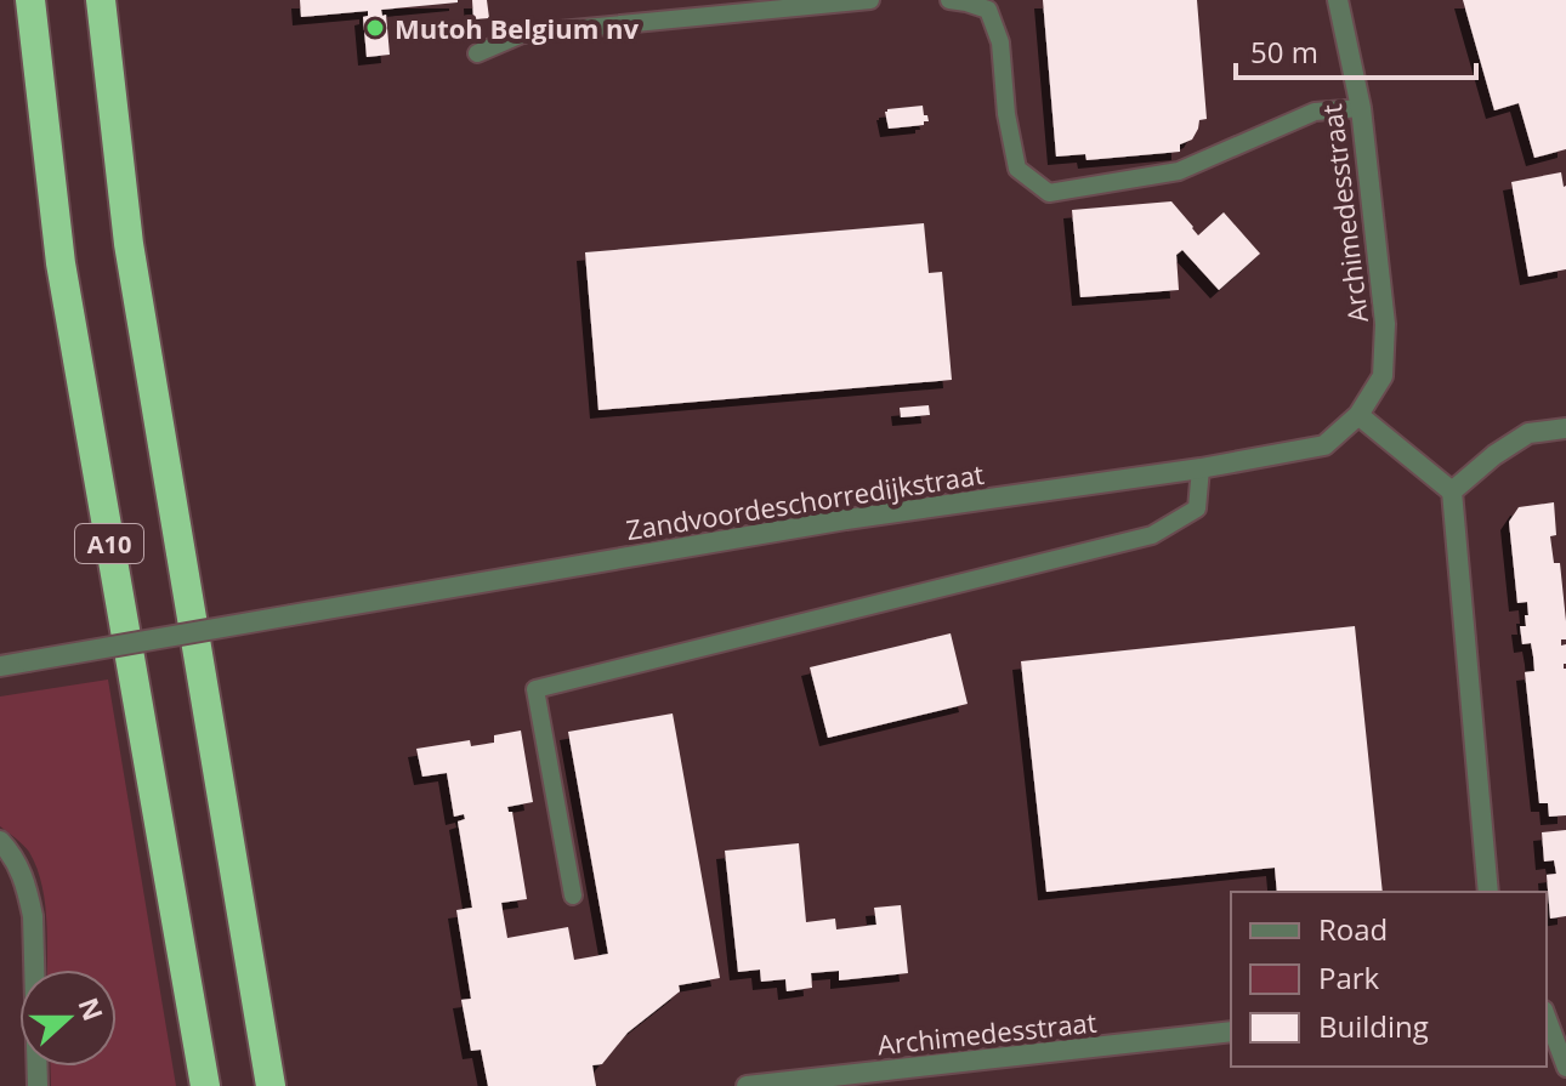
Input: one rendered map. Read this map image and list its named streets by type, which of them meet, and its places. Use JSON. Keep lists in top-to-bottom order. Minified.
{"streets":{"highway":["A10"],"street":["Archimedesstraat","Zandvoordeschorredijkstraat"]},"crossings":[["Archimedesstraat","Zandvoordeschorredijkstraat"]],"places":["Mutoh Belgium nv"],"legend":["Road","Park","Building"],"scale_bar":"50 m","north":"right"}
